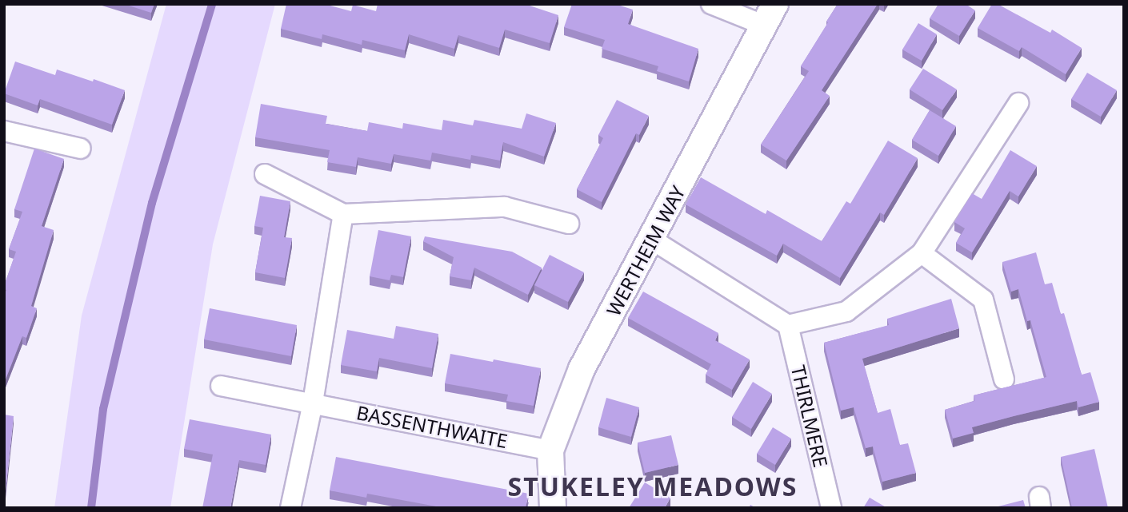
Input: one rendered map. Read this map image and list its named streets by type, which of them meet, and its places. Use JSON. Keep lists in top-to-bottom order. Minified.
{"streets":{"street":["WERTHEIM WAY","THIRLMERE","BASSENTHWAITE"]},"crossings":[["WERTHEIM WAY","BASSENTHWAITE"]],"districts":["STUKELEY MEADOWS"]}
